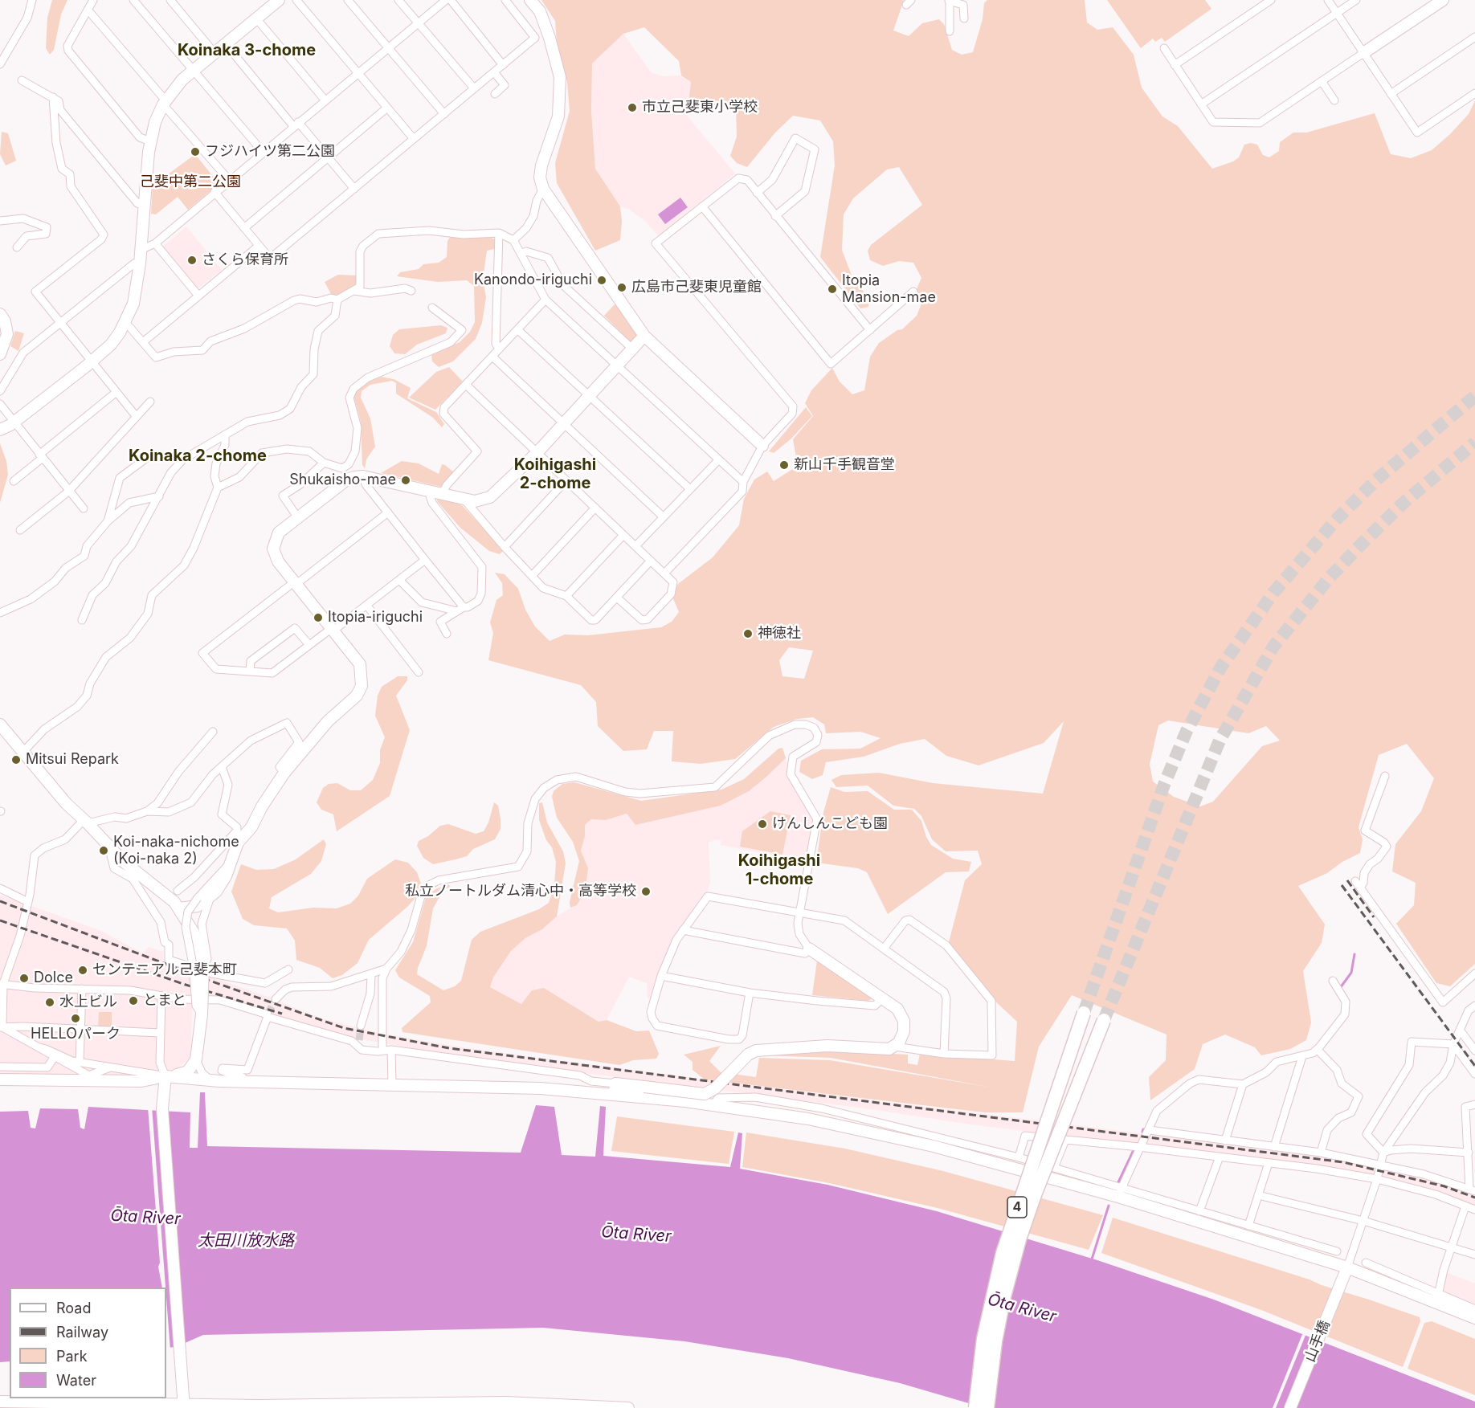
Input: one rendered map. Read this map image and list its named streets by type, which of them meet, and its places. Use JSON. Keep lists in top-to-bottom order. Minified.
{"streets":{"highway":["4"],"street":["山手橋"]},"districts":["Koinaka 3-chome","Koinaka 2-chome","Koihigashi 2-chome","Koihigashi 1-chome"],"water":["Ōta River","太田川放水路"],"parks":["己斐中第二公園"],"places":["市立己斐東小学校","フジハイツ第二公園","さくら保育所","Kanondo-iriguchi","広島市己斐東児童館","Itopia Mansion-mae","新山千手観音堂","Shukaisho-mae","Itopia-iriguchi","神徳社","Mitsui Repark","けんしんこども園","Koi-naka-nichome (Koi-naka 2)","私立ノートルダム清心中・高等学校","センテニアル己斐本町","Dolce","とまと","水上ビル","HELLOパーク"],"legend":["Road","Railway","Park","Water"]}
